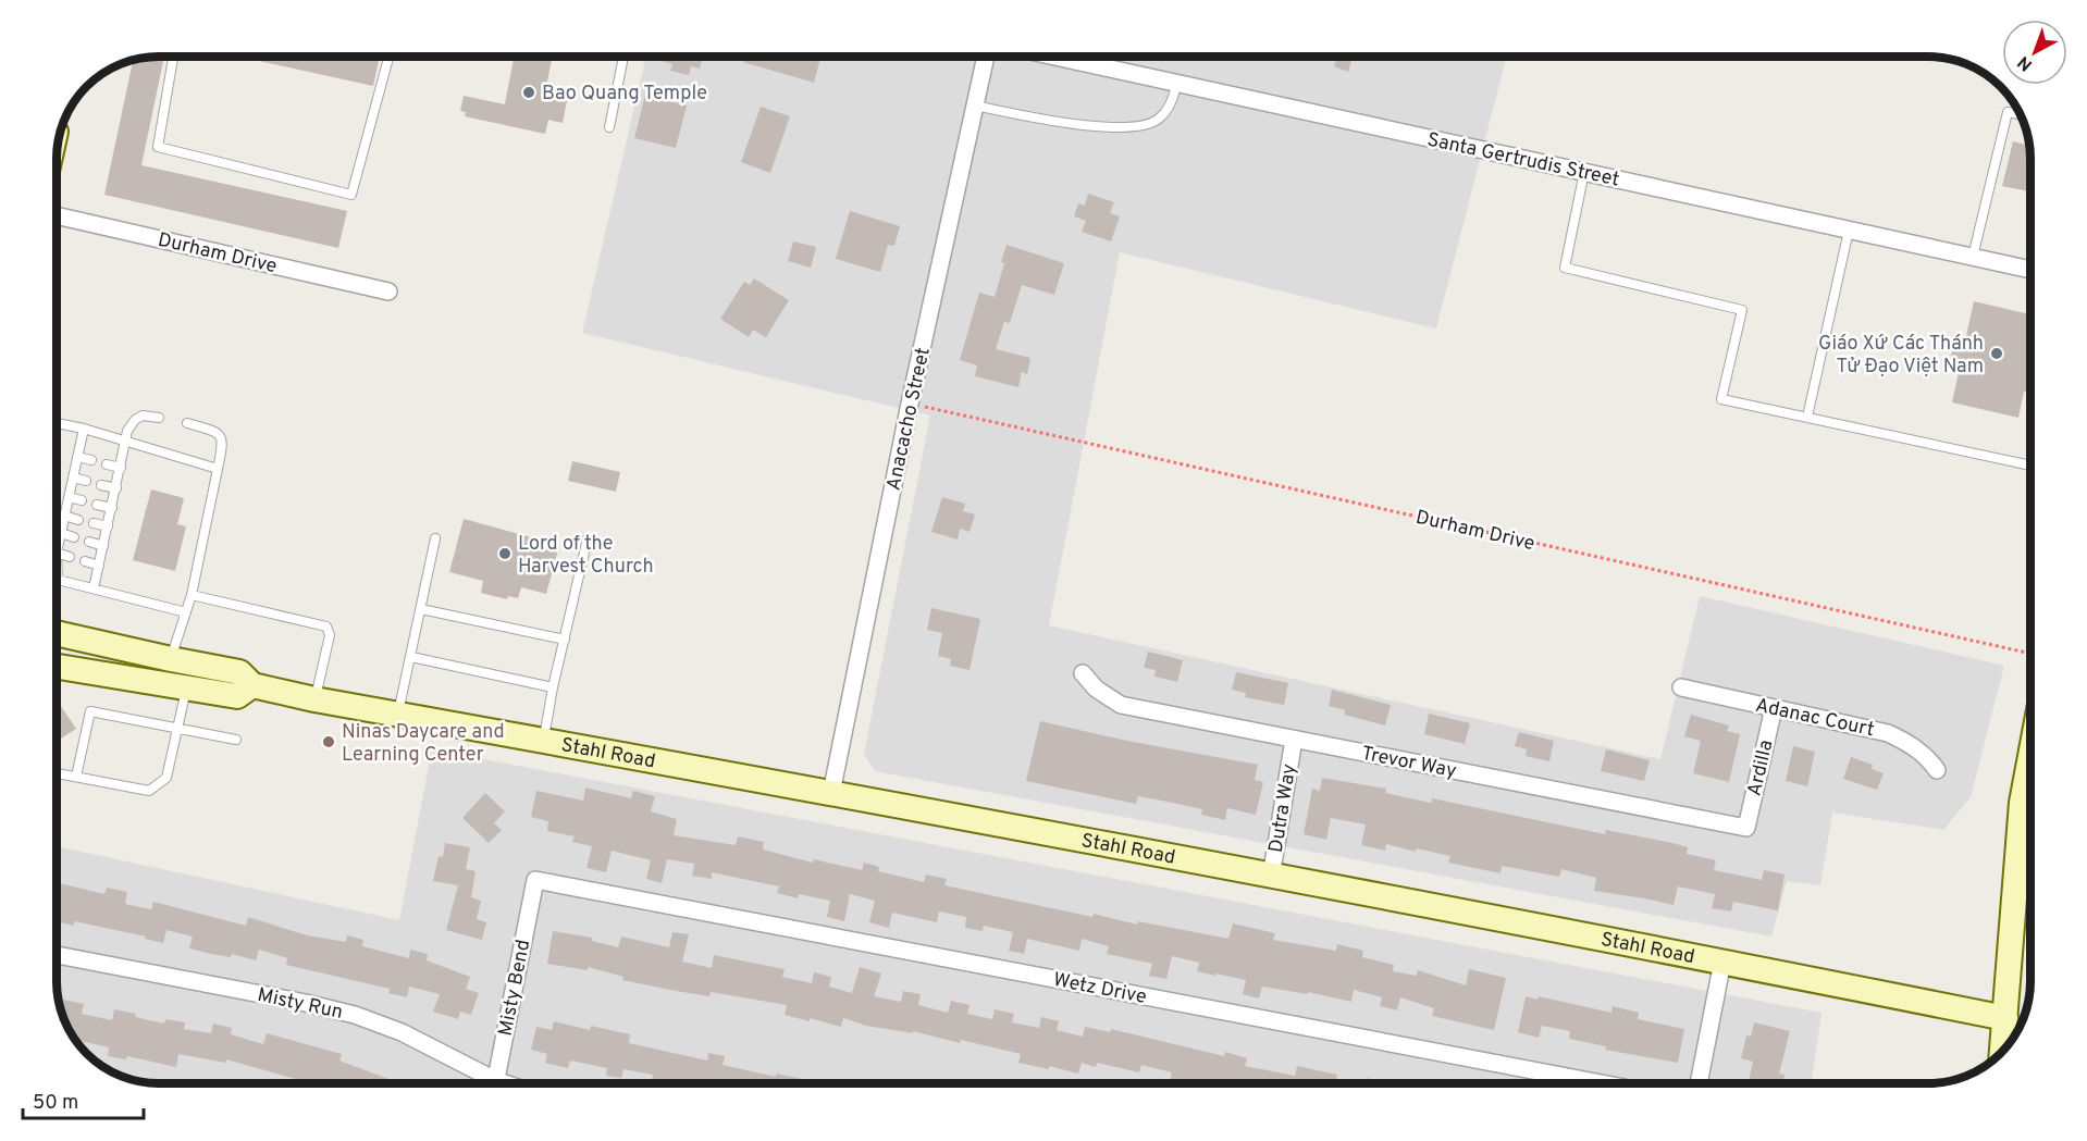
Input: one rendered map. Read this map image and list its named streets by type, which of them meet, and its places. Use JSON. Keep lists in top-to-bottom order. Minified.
{"streets":{"street":["Santa Gertrudis Street","Durham Drive","Anacacho Street","Adanac Court","Stahl Road","Trevor Way","Ardilla","Dutra Way","Misty Bend","Wetz Drive","Misty Run"]},"crossings":[["Durham Drive","Anacacho Street"],["Anacacho Street","Stahl Road"],["Adanac Court","Ardilla"],["Stahl Road","Dutra Way"],["Trevor Way","Ardilla"],["Trevor Way","Dutra Way"],["Misty Bend","Wetz Drive"]],"places":["Bao Quang Temple","Giáo Xứ Các Thánh Tử Đạo Việt Nam","Lord of the Harvest Church","Ninas Daycare and Learning Center"],"scale_bar":"50 m","north":"bottom left"}
